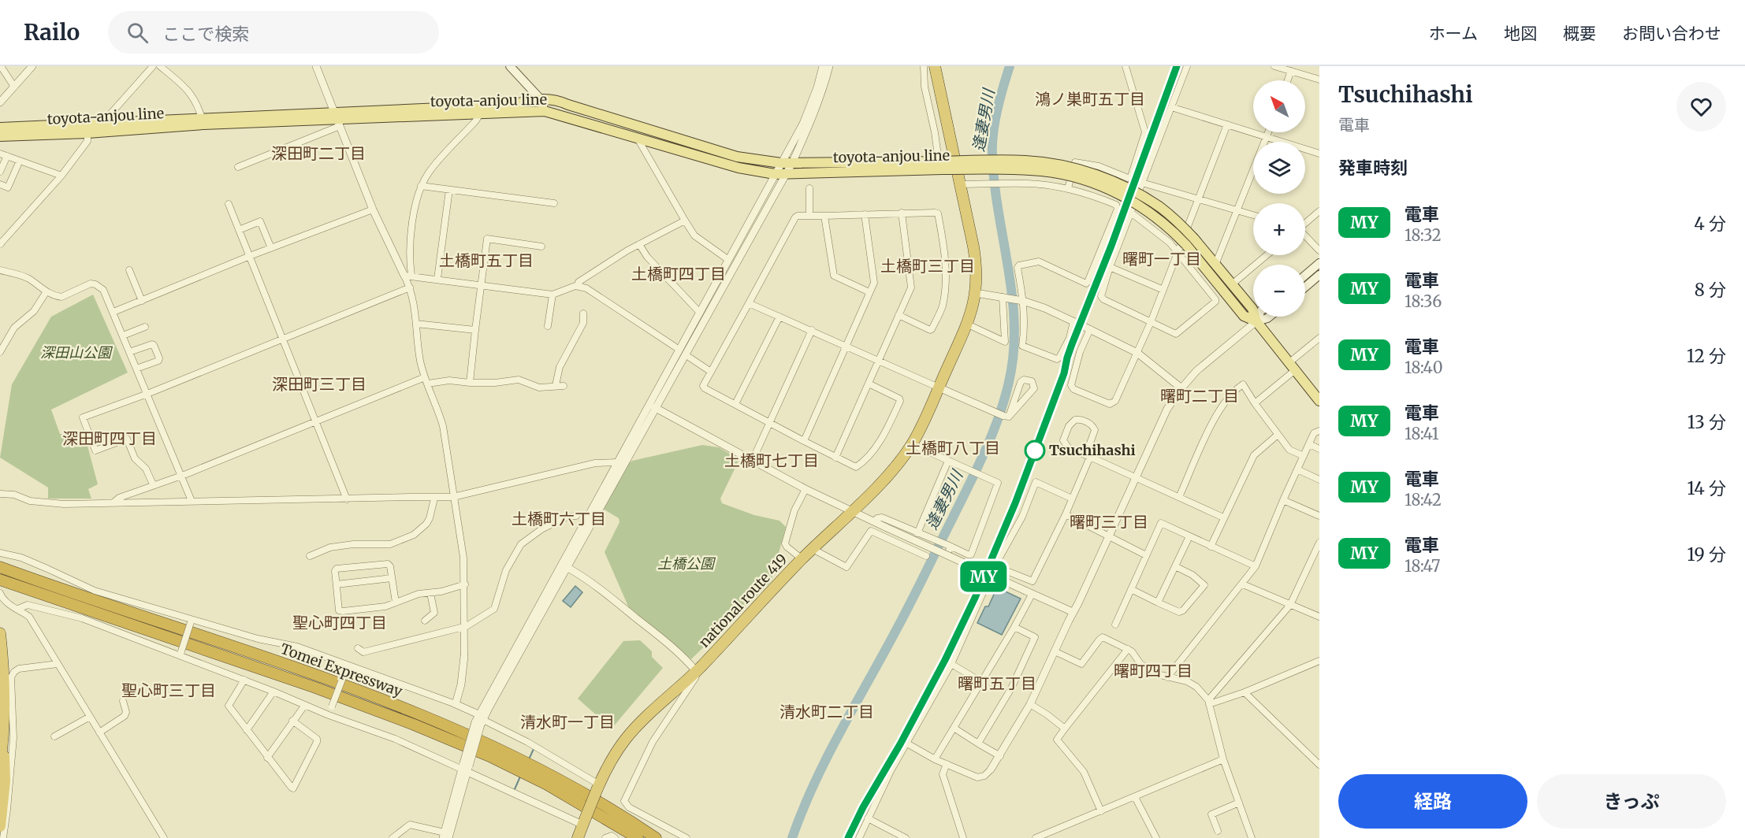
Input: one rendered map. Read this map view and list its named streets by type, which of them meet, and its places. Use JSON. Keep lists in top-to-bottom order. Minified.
{"streets":{"highway":["national route 419","Tomei Expressway"],"main road":["toyota-anjou line"]},"districts":["鴻ノ巣町五丁目","深田町二丁目","曙町一丁目","土橋町五丁目","土橋町三丁目","土橋町四丁目","深田町三丁目","曙町二丁目","深田町四丁目","土橋町八丁目","土橋町七丁目","土橋町六丁目","曙町三丁目","聖心町四丁目","曙町四丁目","曙町五丁目","聖心町三丁目","清水町二丁目","清水町一丁目"],"water":["逢妻男川"],"parks":["深田山公園","土橋公園"],"places":["Tsuchihashi"],"north":"top left","page":{"header":"Railo","search":"ここで検索","nav":["ホーム","地図","概要","お問い合わせ"],"on_map":"MY","heading":[["Tsuchihashi","電車"],"発車時刻"],"map_buttons":["+","−"],"list":[{"mark":"MY","name":"電車","note":"18:32","value":"4 分"},{"mark":"MY","name":"電車","note":"18:36","value":"8 分"},{"mark":"MY","name":"電車","note":"18:40","value":"12 分"},{"mark":"MY","name":"電車","note":"18:41","value":"13 分"},{"mark":"MY","name":"電車","note":"18:42","value":"14 分"},{"mark":"MY","name":"電車","note":"18:47","value":"19 分"}],"buttons":["経路","きっぷ"]}}
